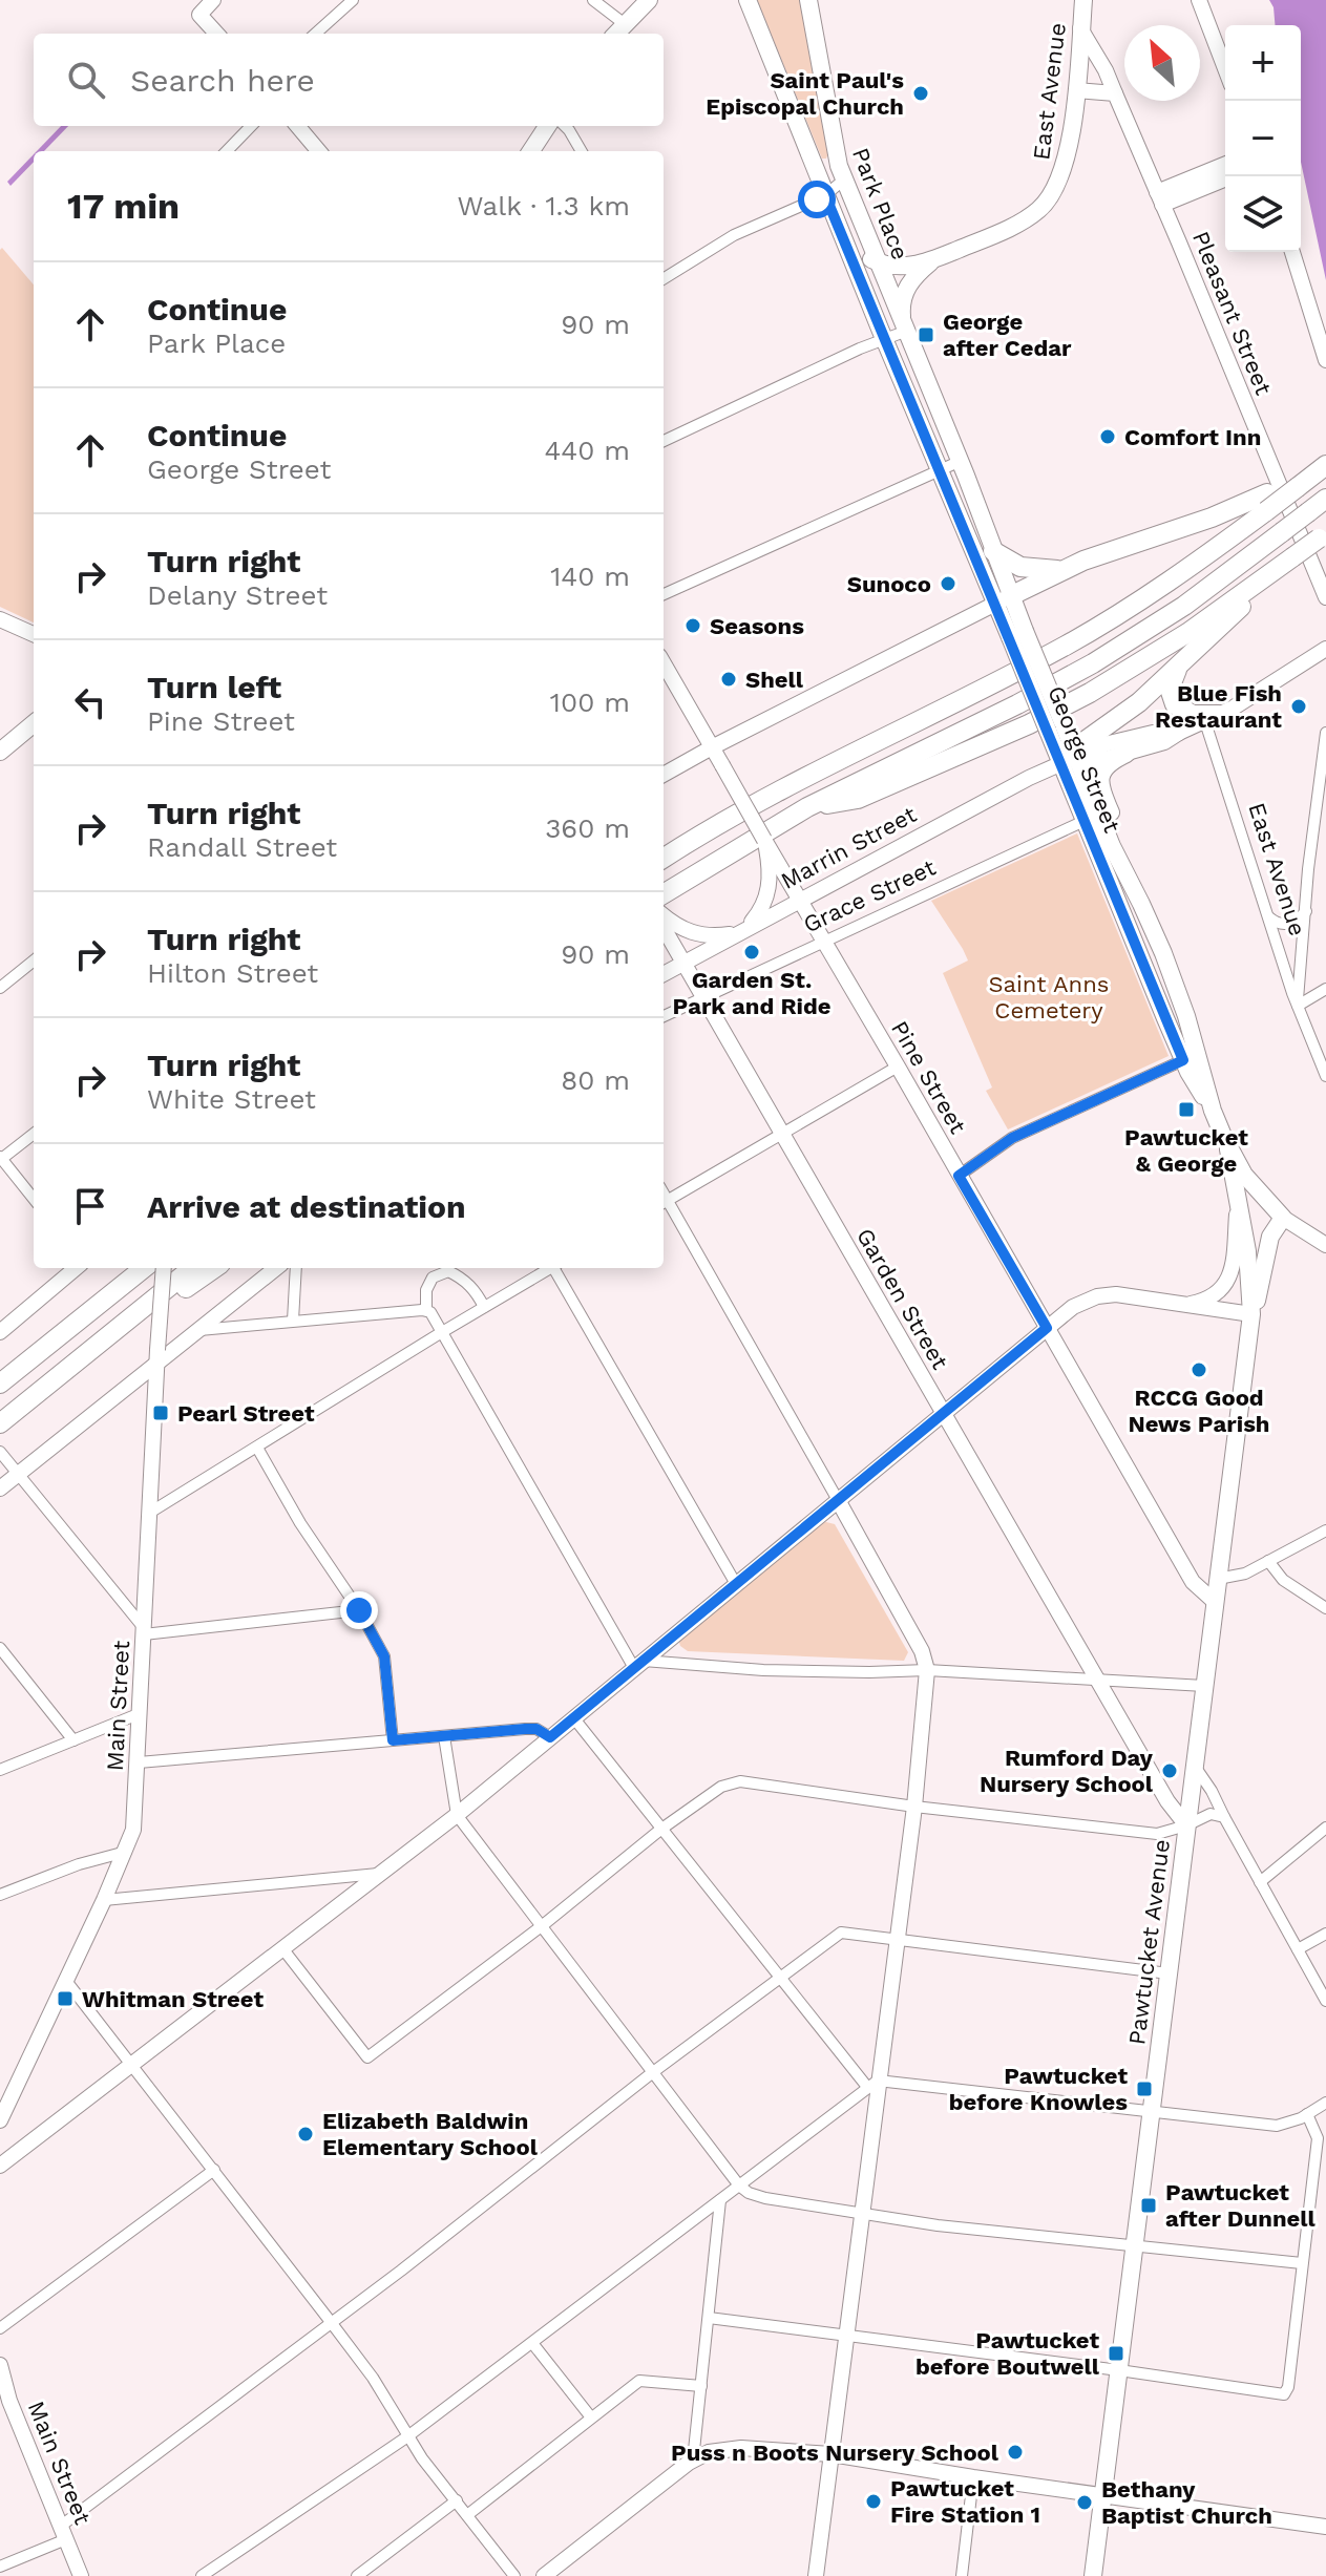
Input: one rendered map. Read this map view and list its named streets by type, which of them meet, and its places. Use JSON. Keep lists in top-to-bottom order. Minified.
{"streets":{"main road":["East Avenue","Park Place","Pleasant Street","George Street","Marrin Street","Pine Street","Garden Street","Main Street","Pawtucket Avenue"],"street":["Grace Street"]},"crossings":[["East Avenue","Park Place"],["East Avenue","Pleasant Street"],["Park Place","George Street"],["George Street","Marrin Street"],["George Street","Grace Street"],["George Street","Pawtucket Avenue"],["Marrin Street","Pine Street"],["Marrin Street","Garden Street"],["Grace Street","Pine Street"],["Grace Street","Garden Street"],["Pine Street","Pawtucket Avenue"],["Garden Street","Pawtucket Avenue"]],"parks":["Saint Anns Cemetery"],"places":{"other":["Saint Paul's Episcopal Church","Comfort Inn","Sunoco","Seasons","Shell","Blue Fish Restaurant","Garden St. Park and Ride","RCCG Good News Parish","Rumford Day Nursery School","Elizabeth Baldwin Elementary School","Puss n Boots Nursery School","Pawtucket Fire Station 1","Bethany Baptist Church"],"transit":["George after Cedar","Pawtucket & George","Pearl Street","Whitman Street","Pawtucket before Knowles","Pawtucket after Dunnell","Pawtucket before Boutwell"]},"north":"top left","page":{"map_buttons":["+","−"],"search":"Search here","heading":["17 min","Walk · 1.3 km"],"list":[["Continue","Park Place","90 m"],["Continue","George Street","440 m"],["Turn right","Delany Street","140 m"],["Turn left","Pine Street","100 m"],["Turn right","Randall Street","360 m"],["Turn right","Hilton Street","90 m"],["Turn right","White Street","80 m"],"Arrive at destination"]}}
